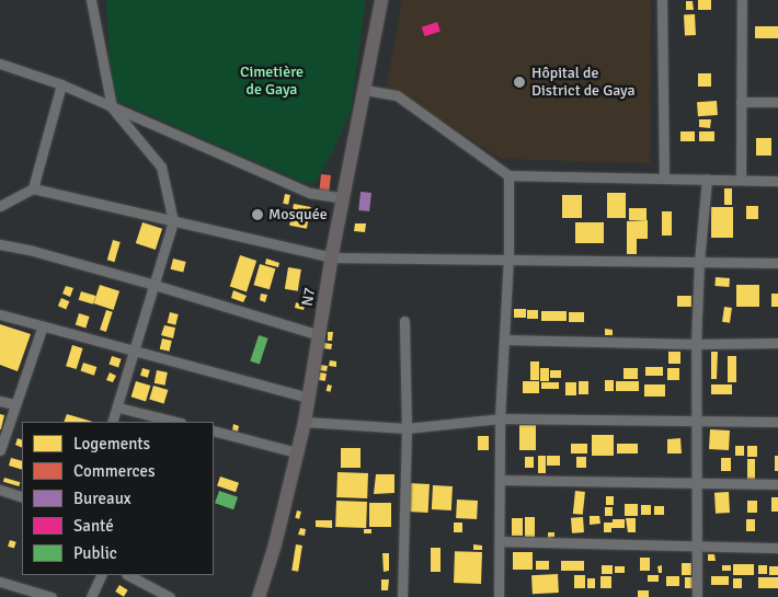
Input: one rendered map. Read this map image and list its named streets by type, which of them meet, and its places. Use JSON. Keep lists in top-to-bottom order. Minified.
{"streets":{"main road":["N7"]},"parks":["Cimetière de Gaya"],"places":["Hôpital de District de Gaya","Mosquée"],"legend":["Logements","Commerces","Bureaux","Santé","Public"]}
